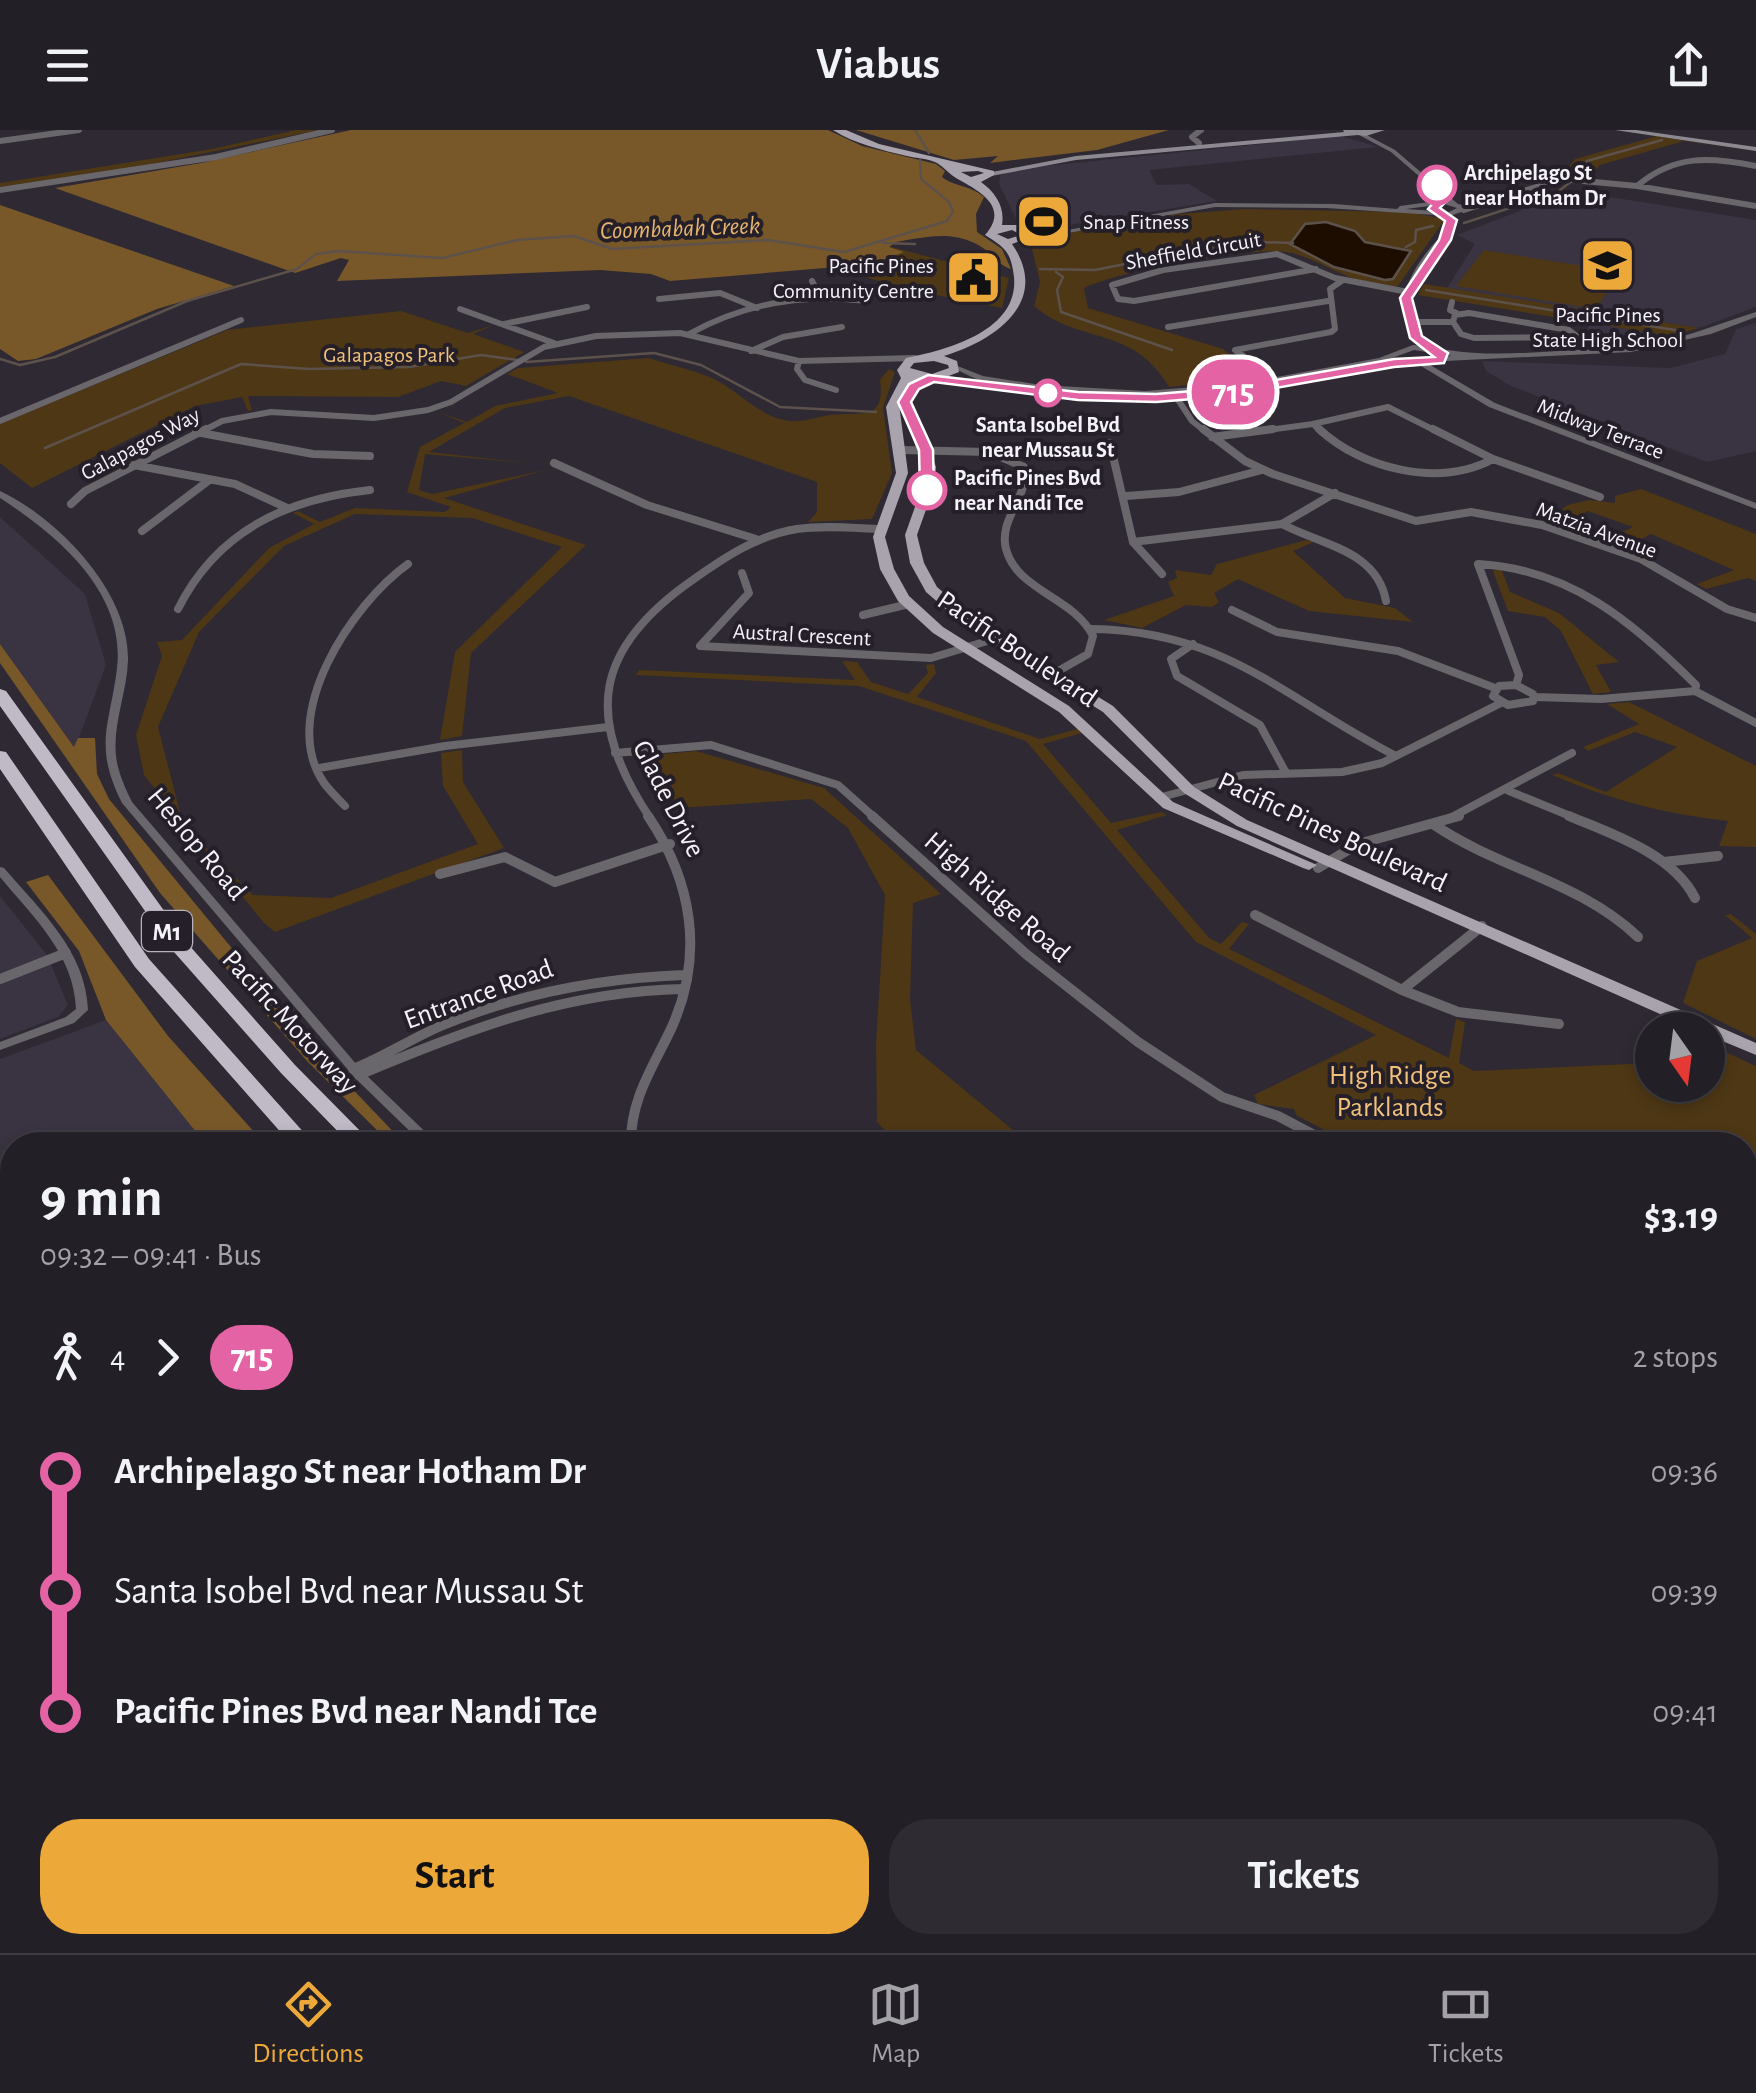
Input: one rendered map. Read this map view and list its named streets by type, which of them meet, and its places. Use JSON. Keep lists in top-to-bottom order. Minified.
{"streets":{"highway":["M1","Pacific Motorway"],"main road":["Pacific Boulevard","Pacific Pines Boulevard"],"street":["Sheffield Circuit","Midway Terrace","Galapagos Way","Matzia Avenue","Austral Crescent","Glade Drive","Heslop Road","High Ridge Road","Entrance Road"]},"crossings":[["Austral Crescent","Pacific Boulevard"],["Austral Crescent","Pacific Pines Boulevard"],["Pacific Boulevard","Glade Drive"],["Pacific Boulevard","Pacific Pines Boulevard"],["Glade Drive","High Ridge Road"],["Glade Drive","Entrance Road"],["Heslop Road","Entrance Road"]],"water":["Coombabah Creek"],"parks":["Galapagos Park","High Ridge Parklands"],"places":{"other":["Archipelago St near Hotham Dr","Santa Isobel Bvd near Mussau St","Pacific Pines Bvd near Nandi Tce"],"sports":["Snap Fitness"],"school or university":["Pacific Pines State High School"],"public building":["Pacific Pines Community Centre"]},"lines":["bus line 715"],"north":"bottom","page":{"header":"Viabus","on_map":"715","heading":["9 min","09:32 – 09:41 · Bus","$3.19"],"legs":["4","715","2 stops"],"list":[{"name":"Archipelago St near Hotham Dr","value":"09:36"},{"name":"Santa Isobel Bvd near Mussau St","value":"09:39"},{"name":"Pacific Pines Bvd near Nandi Tce","value":"09:41"}],"buttons":["Start","Tickets"],"tabs":["Directions","Map","Tickets"]}}
